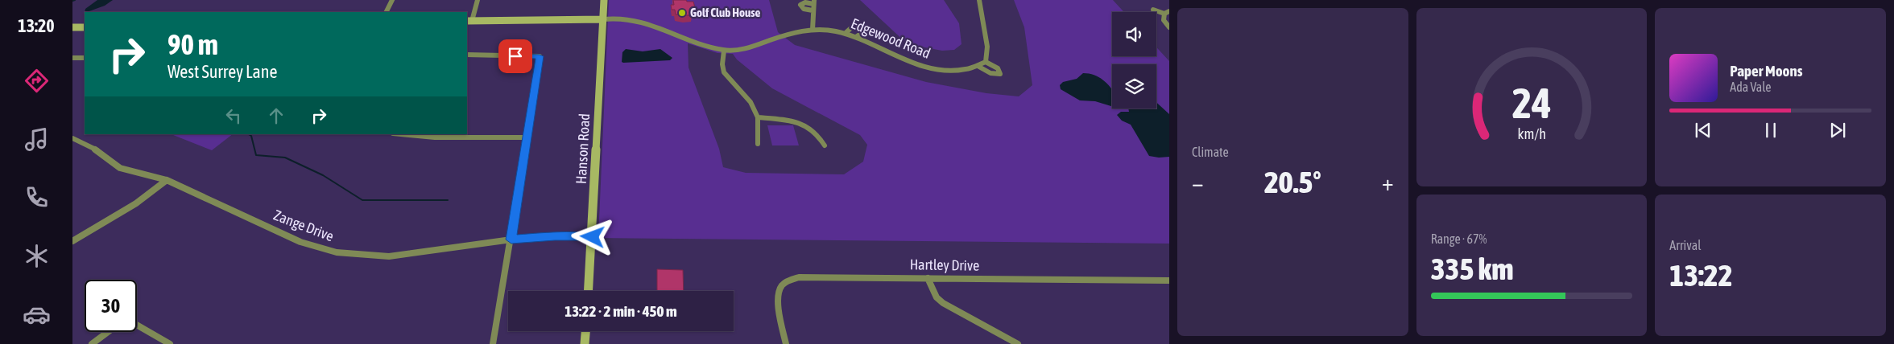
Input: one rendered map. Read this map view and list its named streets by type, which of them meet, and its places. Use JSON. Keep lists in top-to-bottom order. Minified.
{"streets":{"street":["Edgewood Road","Hanson Road","Zange Drive","Hartley Drive"]},"crossings":[["Hanson Road","Zange Drive"]],"places":["Golf Club House"],"page":{"tabs":"13:20","tile":["Climate",["Range · 67%","335 km"],["Arrival","13:22"]],"turn":["90 m","West Surrey Lane"],"song":["Paper Moons","Ada Vale"],"heat":["−","20.5°","+"],"limit":"30","trip":"13:22 · 2 min · 450 m","gauge":["24","km/h"]}}
